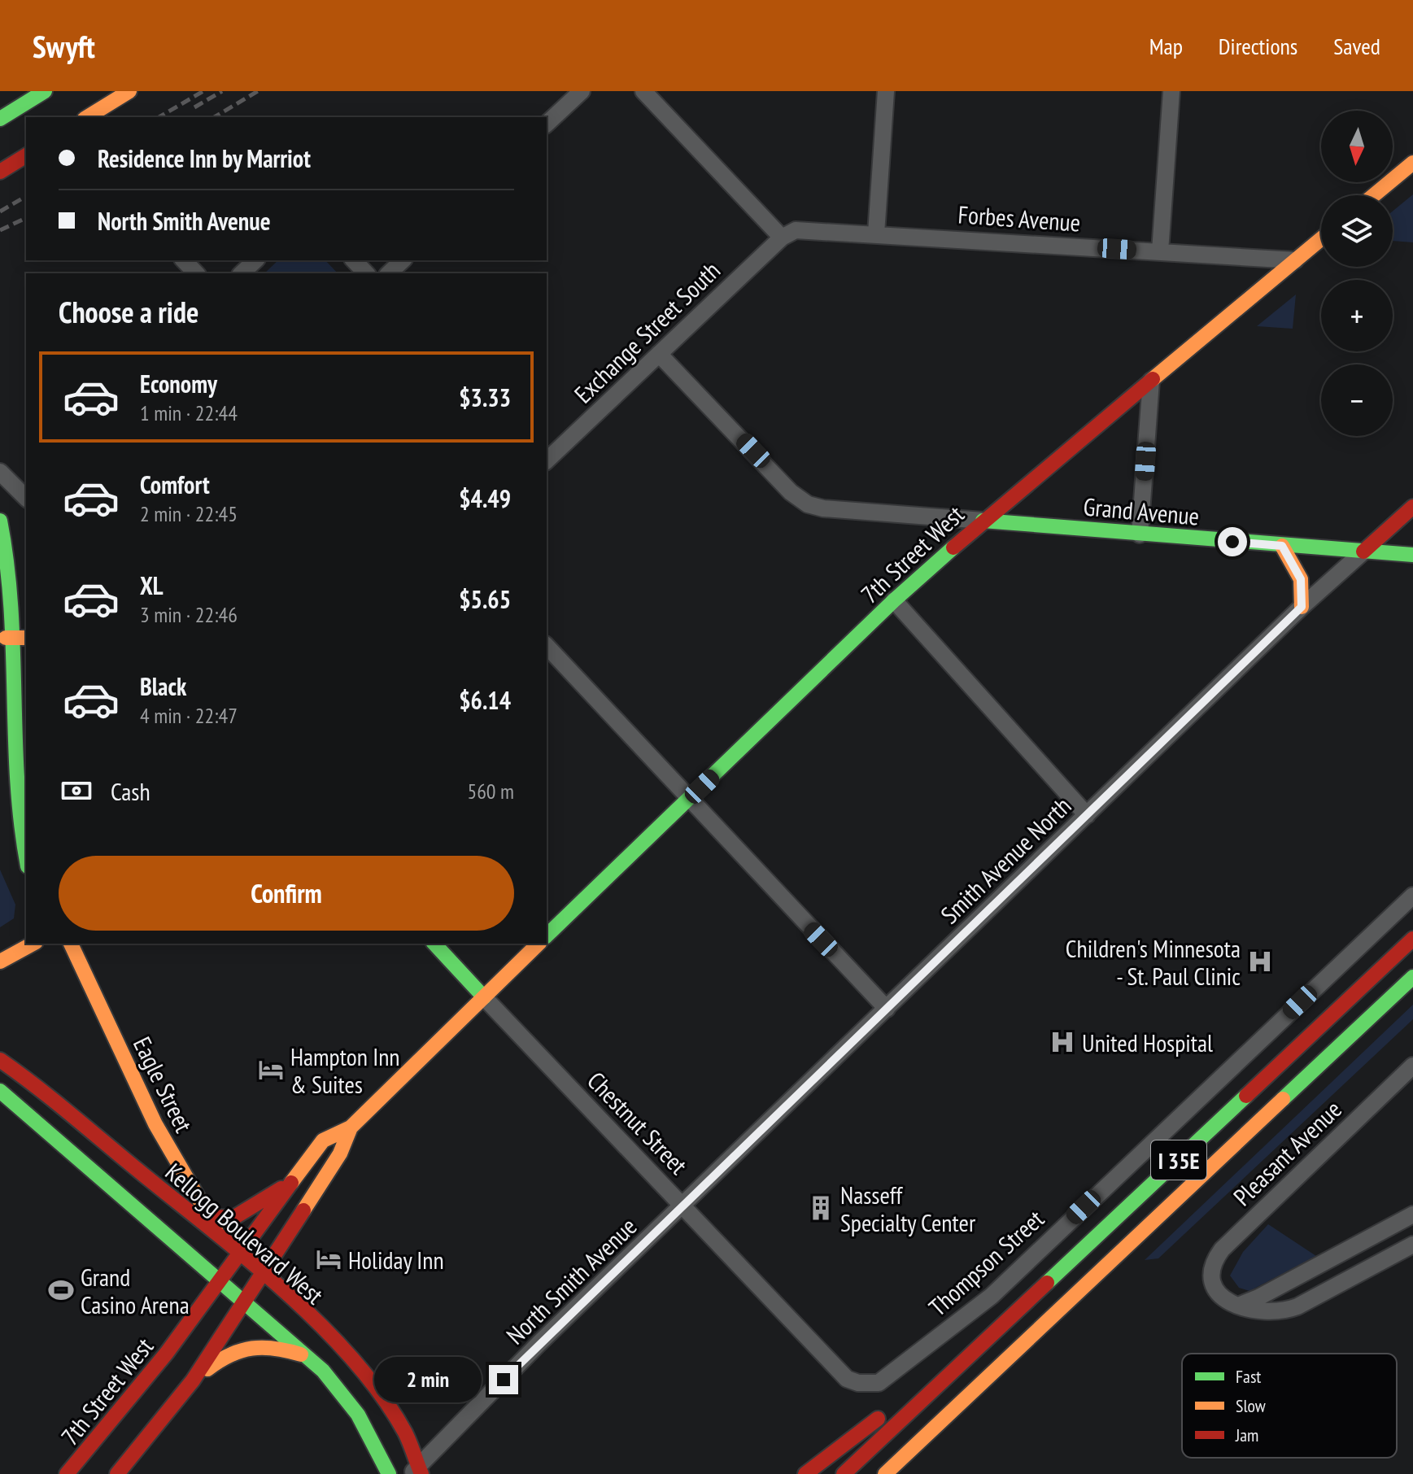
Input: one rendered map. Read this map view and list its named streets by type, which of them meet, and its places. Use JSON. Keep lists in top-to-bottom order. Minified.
{"streets":{"main road":["Grand Avenue","7th Street West","Eagle Street","Chestnut Street","I 35E","Kellogg Boulevard West"],"street":["Forbes Avenue","Exchange Street South","Smith Avenue North","Pleasant Avenue","Thompson Street","North Smith Avenue"]},"crossings":[["Forbes Avenue","Exchange Street South"],["Forbes Avenue","7th Street West"],["Grand Avenue","7th Street West"],["Grand Avenue","Smith Avenue North"],["7th Street West","Chestnut Street"],["7th Street West","Kellogg Boulevard West"],["Smith Avenue North","Chestnut Street"],["Smith Avenue North","North Smith Avenue"],["Eagle Street","Kellogg Boulevard West"],["Chestnut Street","Thompson Street"],["Chestnut Street","North Smith Avenue"],["Kellogg Boulevard West","North Smith Avenue"]],"places":{"hospital":["Children's Minnesota - St. Paul Clinic","United Hospital"],"hotel":["Hampton Inn & Suites","Holiday Inn"],"building":["Nasseff Specialty Center"],"sports":["Grand Casino Arena"]},"legend":["Fast","Slow","Jam"],"north":"bottom","page":{"header":"Swyft","nav":["Map","Directions","Saved"],"map_buttons":["+","−"],"banner":["Residence Inn by Marriot","North Smith Avenue"],"heading":"Choose a ride","list":[{"name":"Economy","note":"1 min · 22:44","value":"$3.33"},{"name":"Comfort","note":"2 min · 22:45","value":"$4.49"},{"name":"XL","note":"3 min · 22:46","value":"$5.65"},{"name":"Black","note":"4 min · 22:47","value":"$6.14"}],"pay":["Cash","560 m"],"buttons":"Confirm","bubble":"2 min"}}
